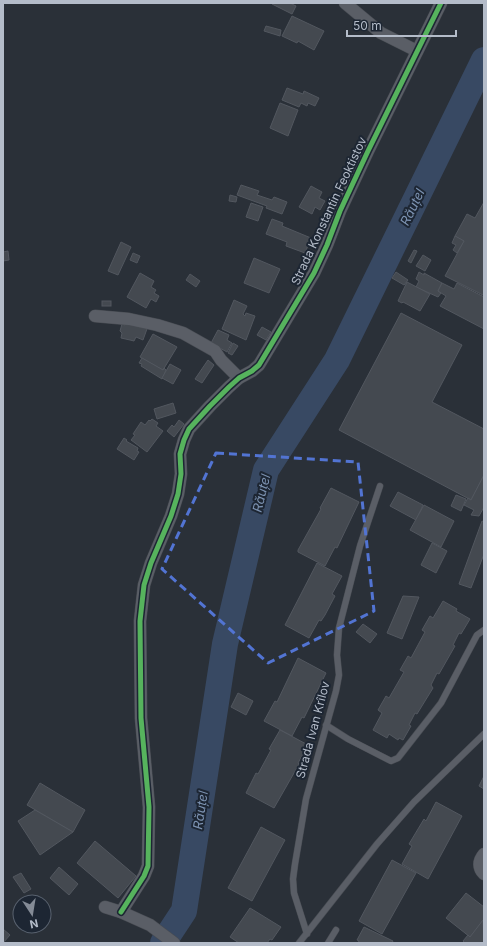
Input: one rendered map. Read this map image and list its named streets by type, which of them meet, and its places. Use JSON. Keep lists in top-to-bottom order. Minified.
{"streets":{"street":["Strada Konstantin Feoktistov"],"lane":["Strada Ivan Krîlov"]},"water":["Răuțel"],"scale_bar":"50 m","north":"bottom"}
